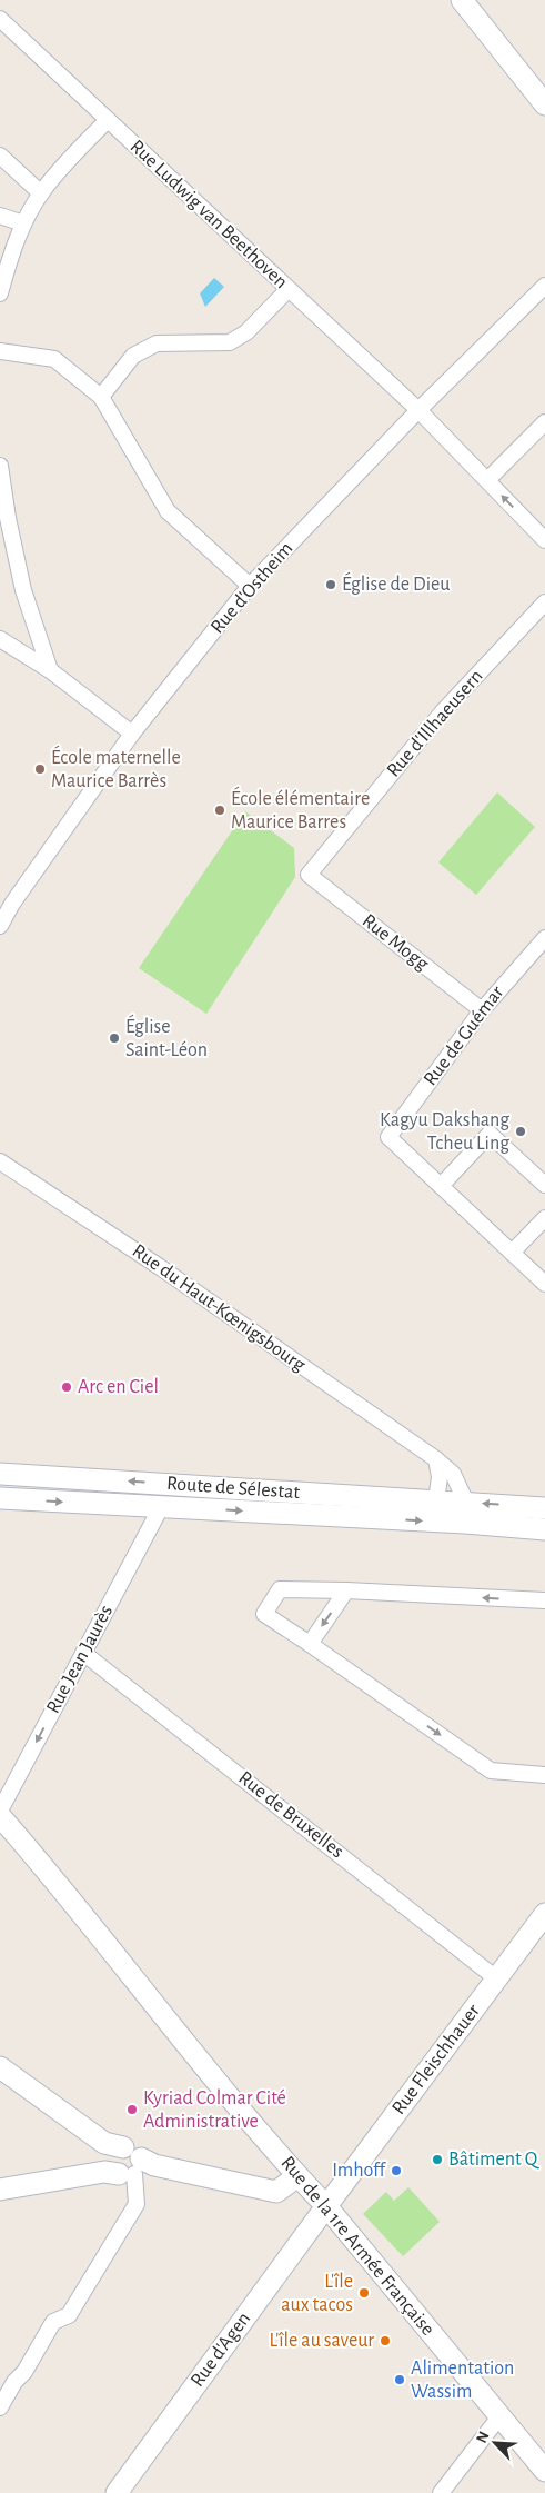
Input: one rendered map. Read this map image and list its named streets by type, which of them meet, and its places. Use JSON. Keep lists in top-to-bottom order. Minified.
{"streets":{"main road":["Route de Sélestat","Rue Fleischhauer","Rue de la 1re Armée Française","Rue d'Agen"],"street":["Rue Ludwig van Beethoven","Rue d'Ostheim","Rue d'Illhaeusern","Rue Mogg","Rue de Guémar","Rue du Haut-Kœnigsbourg","Rue Jean Jaurès","Rue de Bruxelles"]},"crossings":[["Rue Ludwig van Beethoven","Rue d'Ostheim"],["Rue d'Illhaeusern","Rue Mogg"],["Rue Mogg","Rue de Guémar"],["Rue du Haut-Kœnigsbourg","Route de Sélestat"],["Route de Sélestat","Rue Jean Jaurès"],["Rue Jean Jaurès","Rue de Bruxelles"],["Rue de Bruxelles","Rue Fleischhauer"],["Rue Fleischhauer","Rue de la 1re Armée Française"],["Rue Fleischhauer","Rue d'Agen"],["Rue de la 1re Armée Française","Rue d'Agen"]],"one_way":["Rue Jean Jaurès"],"places":["Église de Dieu","École maternelle Maurice Barrès","École élémentaire Maurice Barres","Église Saint-Léon","Kagyu Dakshang Tcheu Ling","Arc en Ciel","Kyriad Colmar Cité Administrative","Bâtiment Q","Imhoff","L'île aux tacos","L'île au saveur","Alimentation Wassim"],"north":"top left"}
